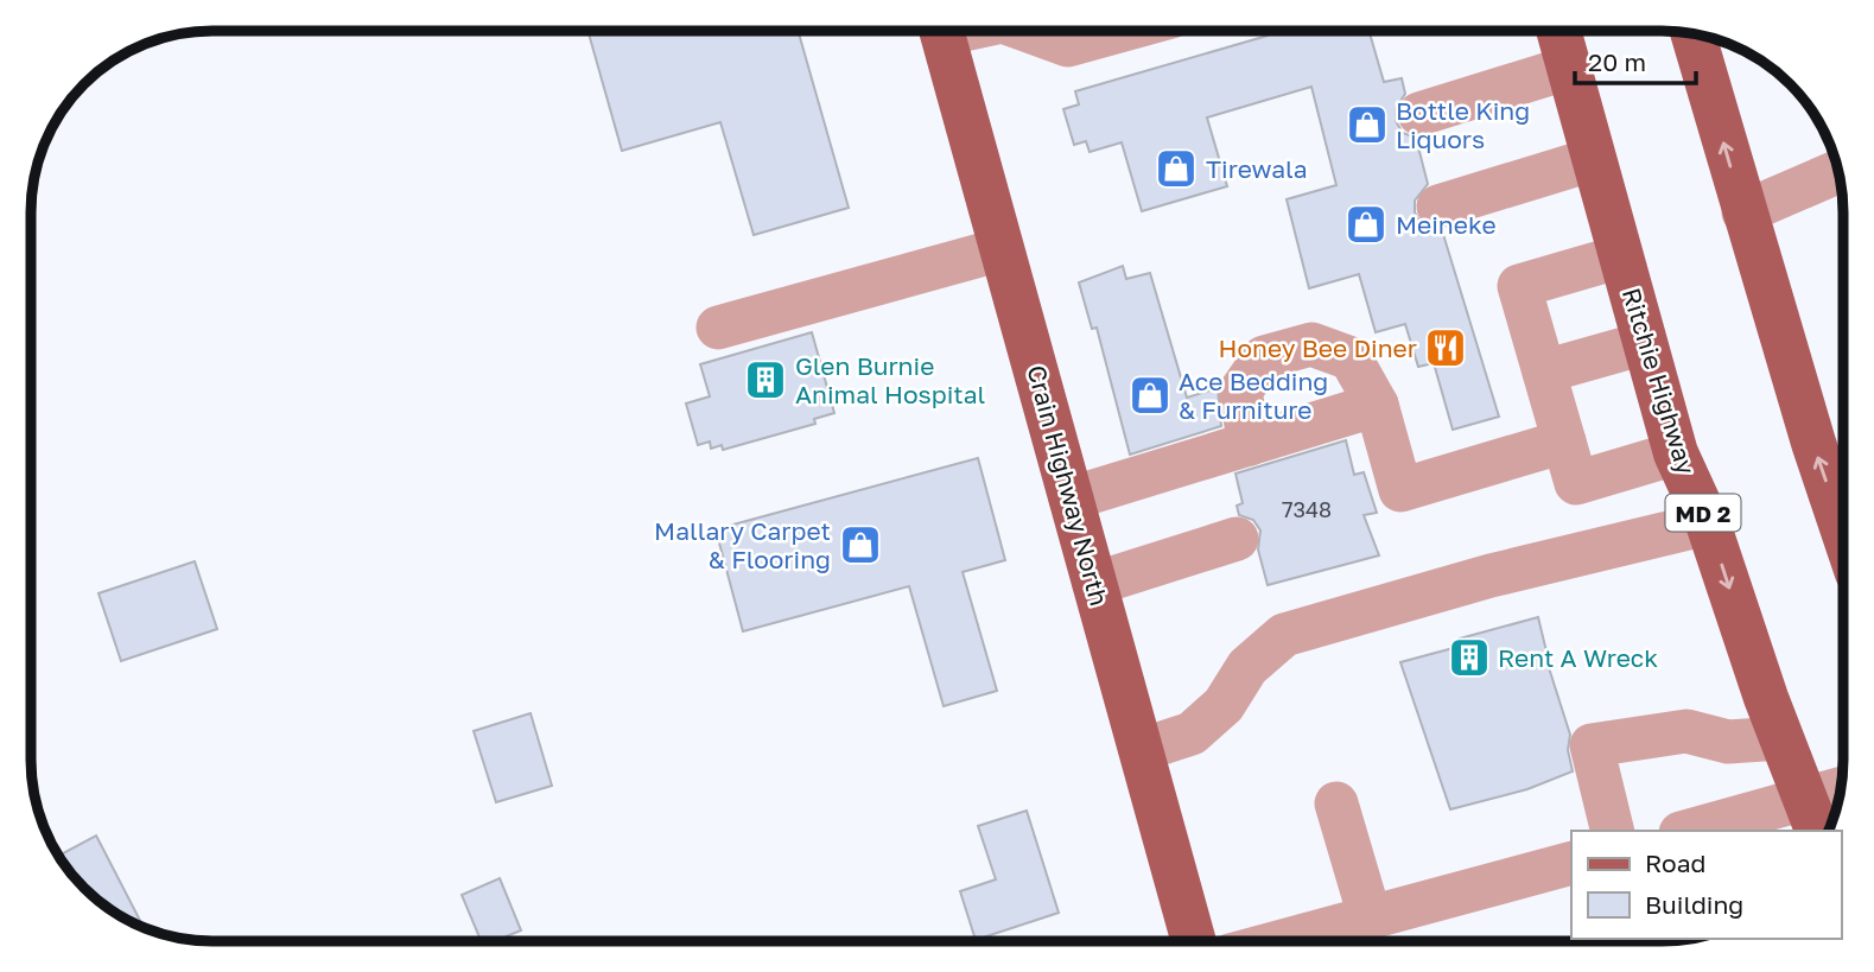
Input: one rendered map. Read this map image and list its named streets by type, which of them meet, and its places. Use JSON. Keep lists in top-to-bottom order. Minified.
{"streets":{"main road":["Ritchie Highway","Crain Highway North","MD 2"]},"places":{"shop":["Bottle King Liquors","Tirewala","Meineke","Ace Bedding & Furniture","Mallary Carpet & Flooring"],"restaurant":["Honey Bee Diner"],"building":["Glen Burnie Animal Hospital","Rent A Wreck"]},"house_numbers":["7348"],"legend":["Road","Building"],"scale_bar":"20 m"}
